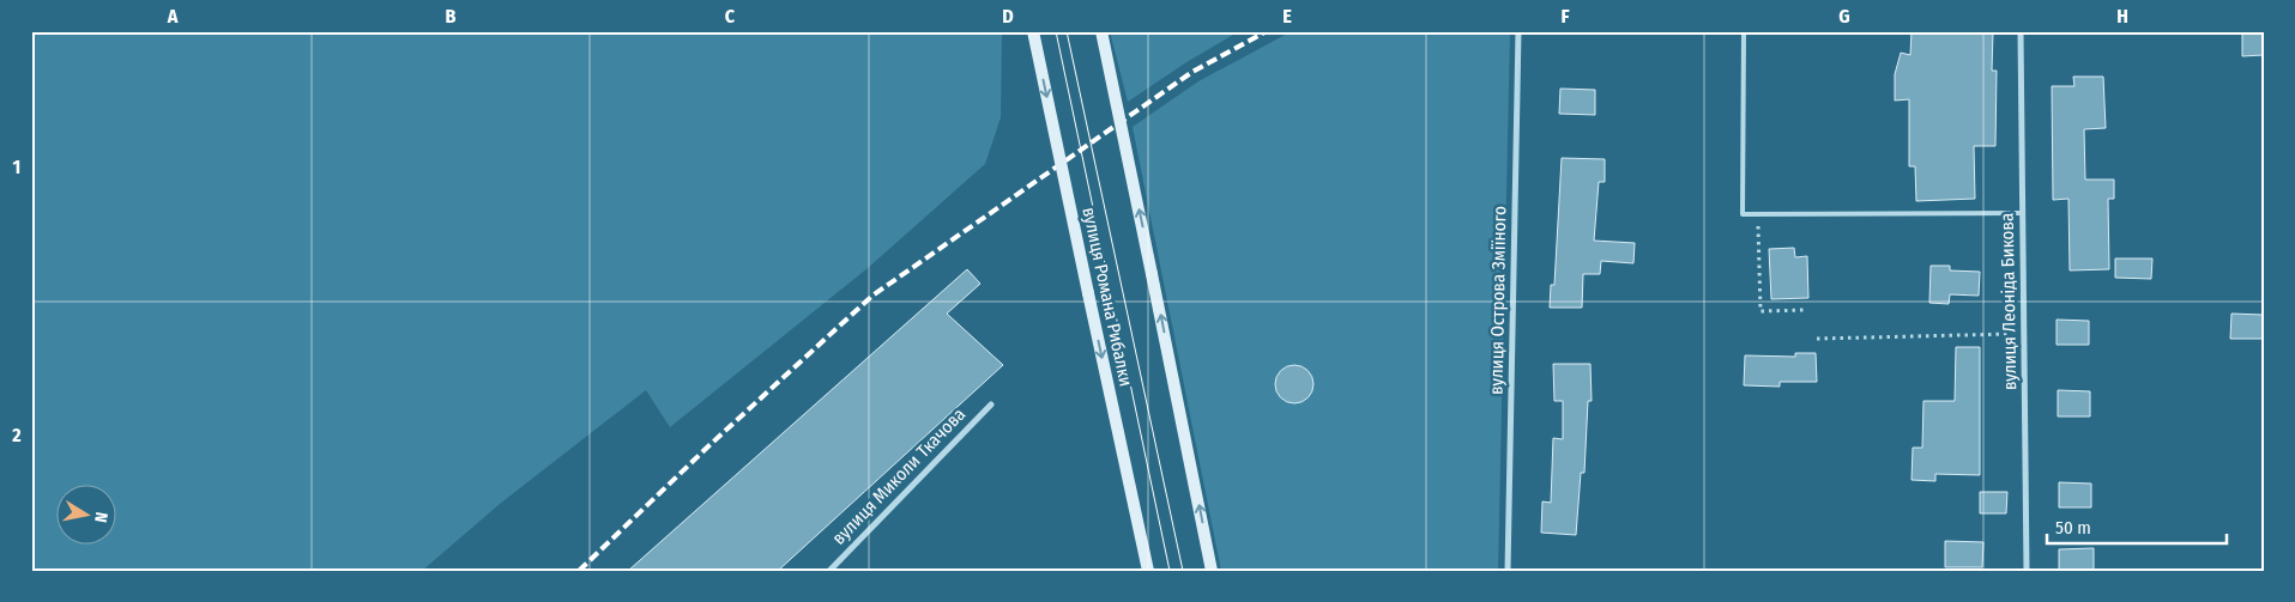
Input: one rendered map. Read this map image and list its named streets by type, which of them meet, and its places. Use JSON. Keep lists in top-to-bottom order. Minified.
{"streets":{"main road":["вулиця Романа Рибалки"],"street":["вулиця Острова Зміїного","вулиця Леоніда Бикова","вулиця Миколи Ткачова"]},"scale_bar":"50 m","north":"right","grid":{"columns":["A","B","C","D","E","F","G","H"],"rows":["1","2"]}}
